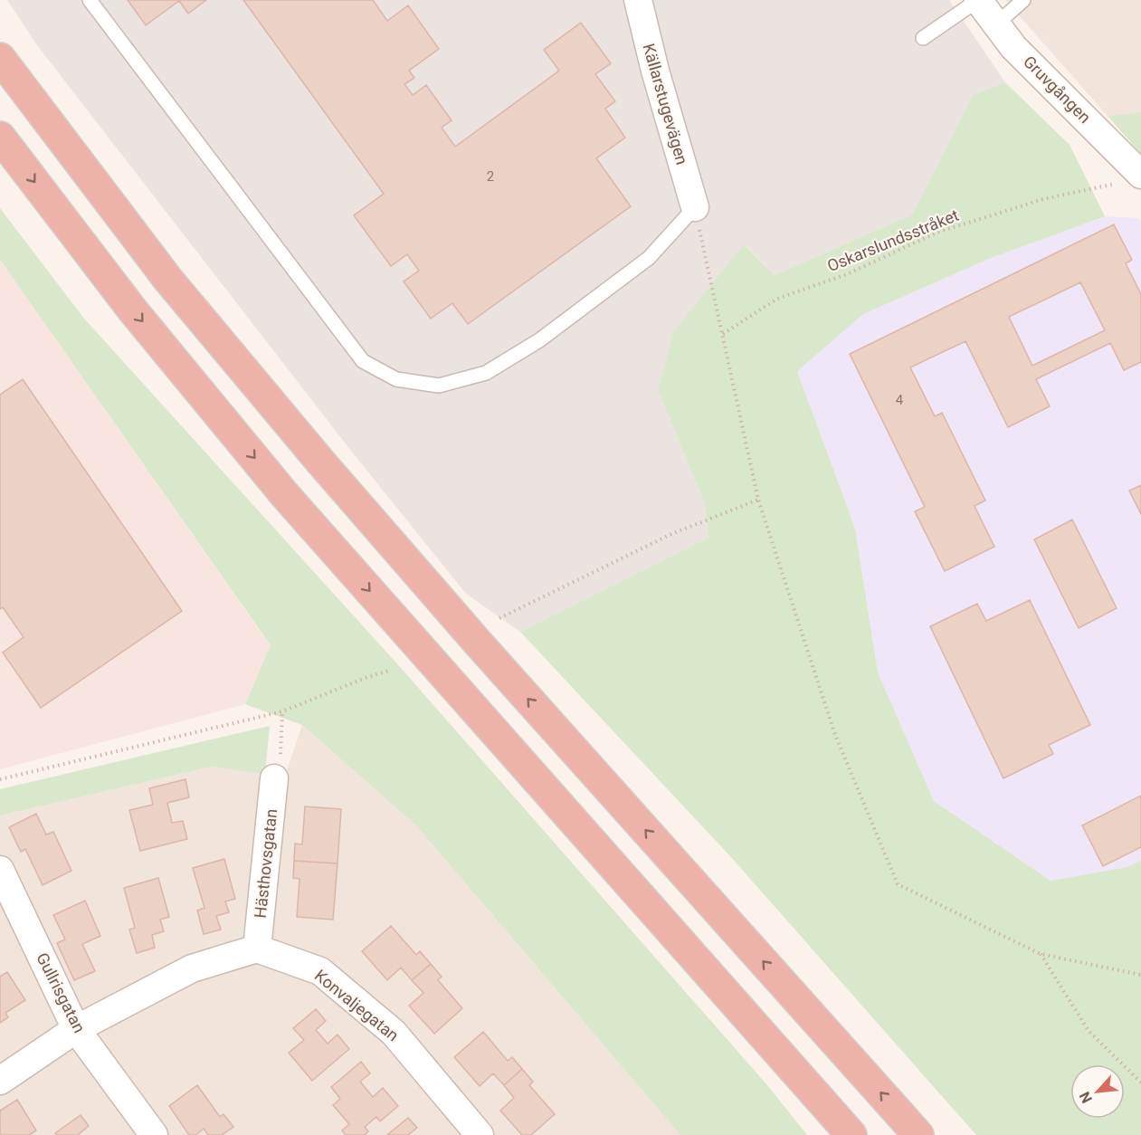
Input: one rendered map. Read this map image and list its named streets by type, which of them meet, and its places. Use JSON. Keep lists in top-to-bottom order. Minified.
{"streets":{"street":["Gruvgången","Källarstugevägen","Hästhovsgatan","Gullrisgatan","Konvaljegatan"],"path":["Oskarslundsstråket"]},"crossings":[["Gruvgången","Oskarslundsstråket"],["Hästhovsgatan","Konvaljegatan"]],"house_numbers":["2","4"],"north":"bottom left"}
